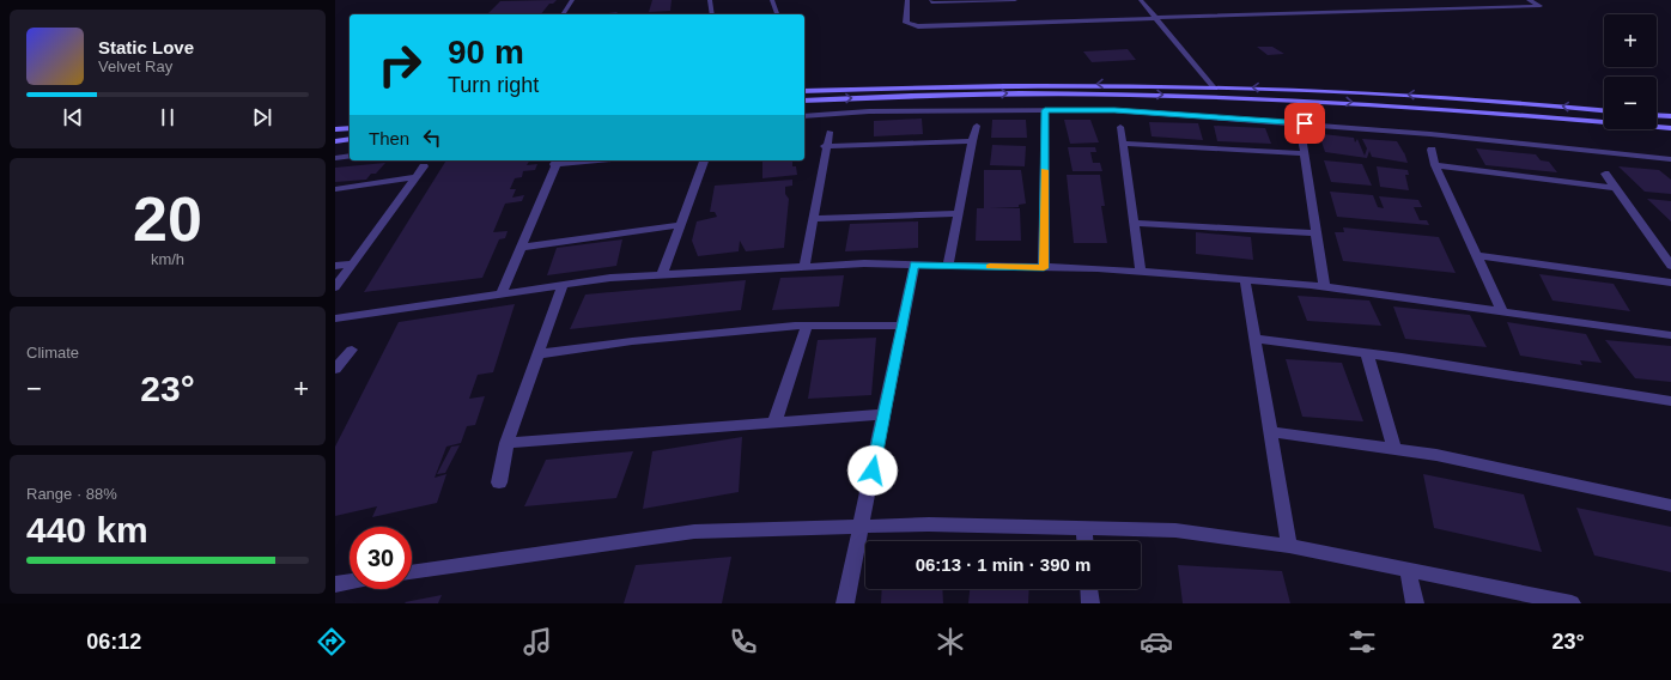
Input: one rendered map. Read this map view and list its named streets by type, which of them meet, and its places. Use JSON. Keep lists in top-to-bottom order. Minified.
{"page":{"map_buttons":["+","−"],"turn":["90 m","Turn right"],"song":["Static Love","Velvet Ray"],"then":"Then","tile":[["20","km/h"],"Climate",["Range · 88%","440 km"]],"heat":["−","23°","+"],"limit":"30","trip":"06:13 · 1 min · 390 m","tabs":["06:12","23°"]}}
